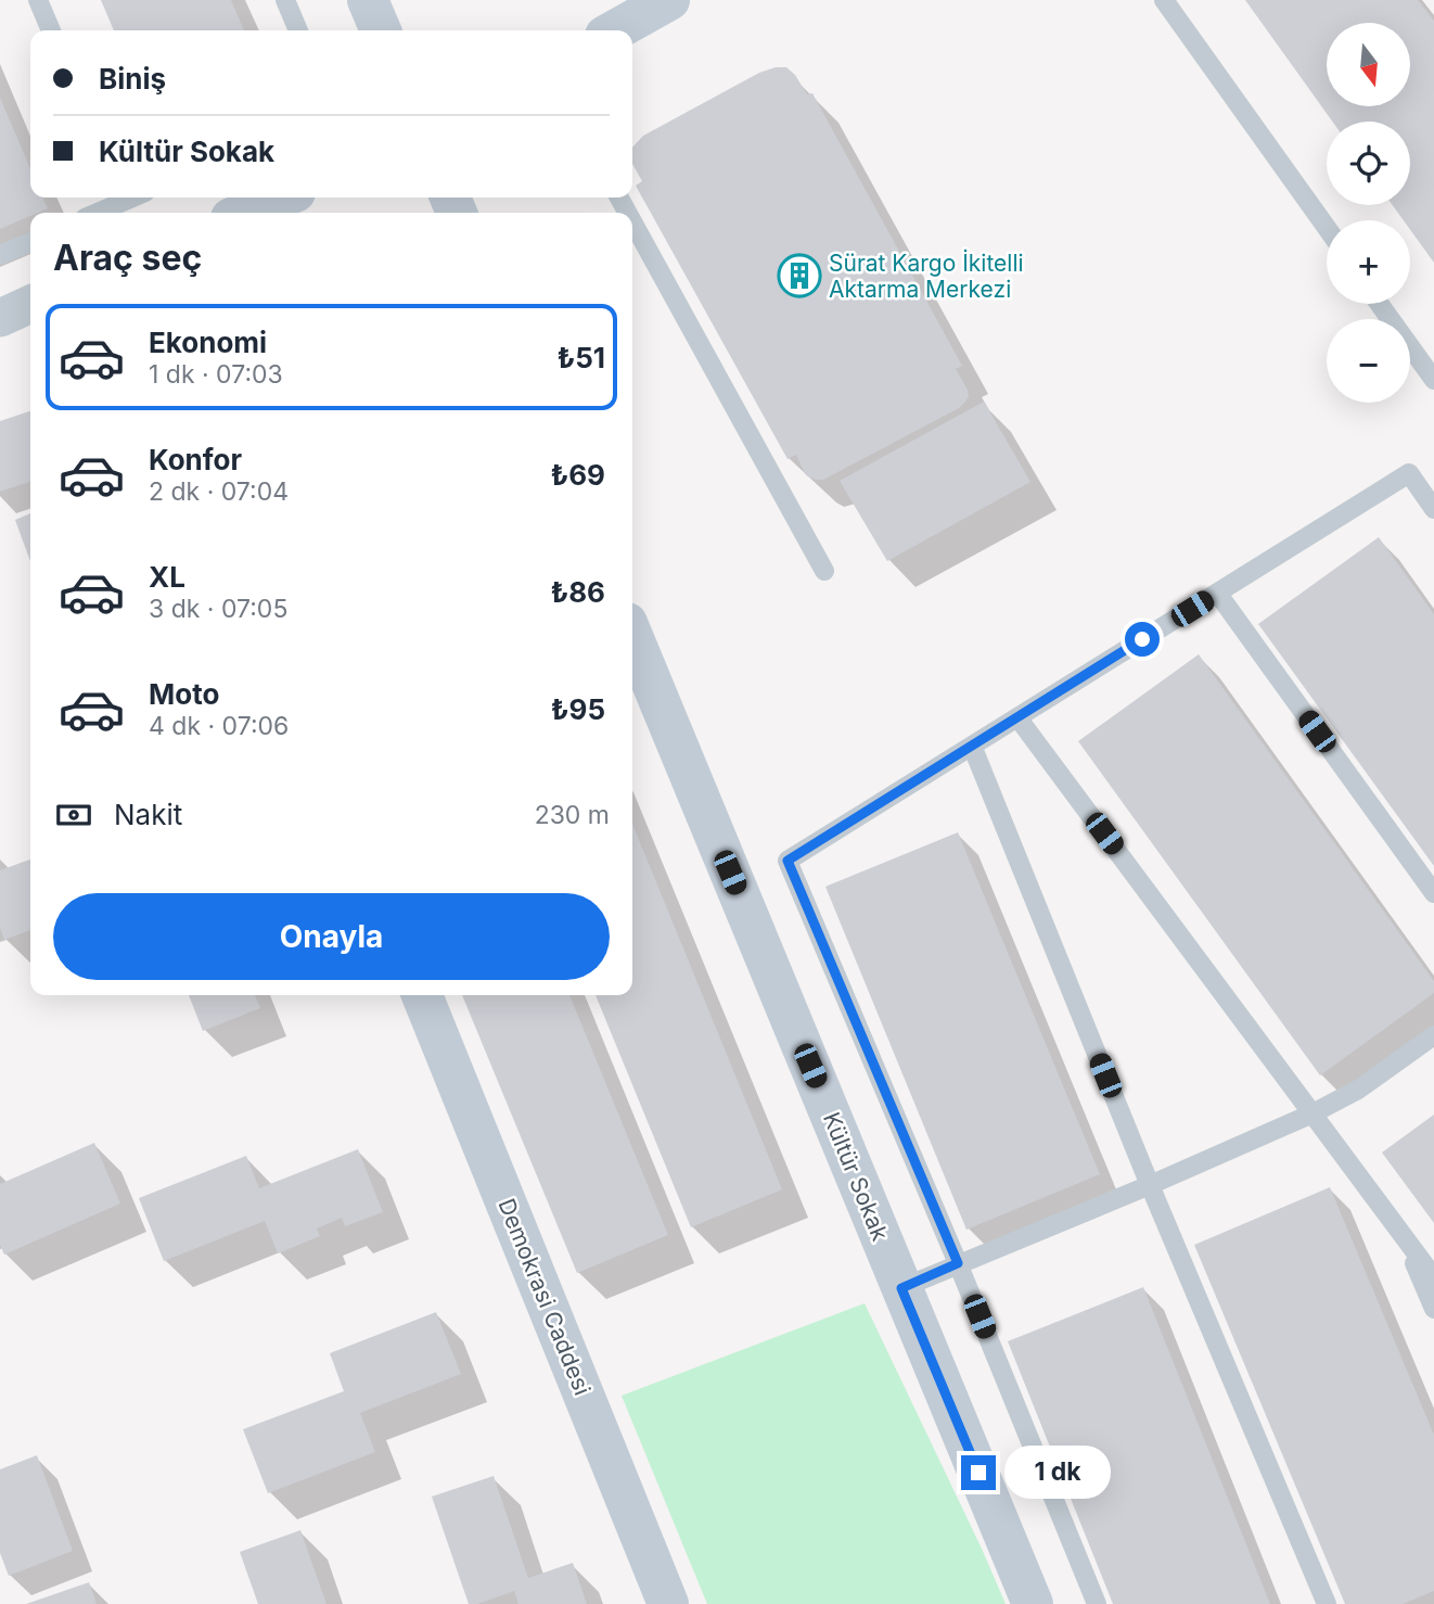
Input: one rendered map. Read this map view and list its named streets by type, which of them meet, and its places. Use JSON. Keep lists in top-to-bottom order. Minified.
{"streets":{"street":["Kültür Sokak","Demokrasi Caddesi"]},"places":{"building":["Sürat Kargo İkitelli Aktarma Merkezi"]},"north":"bottom","page":{"map_buttons":["+","−"],"banner":["Biniş","Kültür Sokak"],"heading":"Araç seç","list":[{"name":"Ekonomi","note":"1 dk · 07:03","value":"₺51"},{"name":"Konfor","note":"2 dk · 07:04","value":"₺69"},{"name":"XL","note":"3 dk · 07:05","value":"₺86"},{"name":"Moto","note":"4 dk · 07:06","value":"₺95"}],"pay":["Nakit","230 m"],"buttons":"Onayla","bubble":"1 dk"}}
